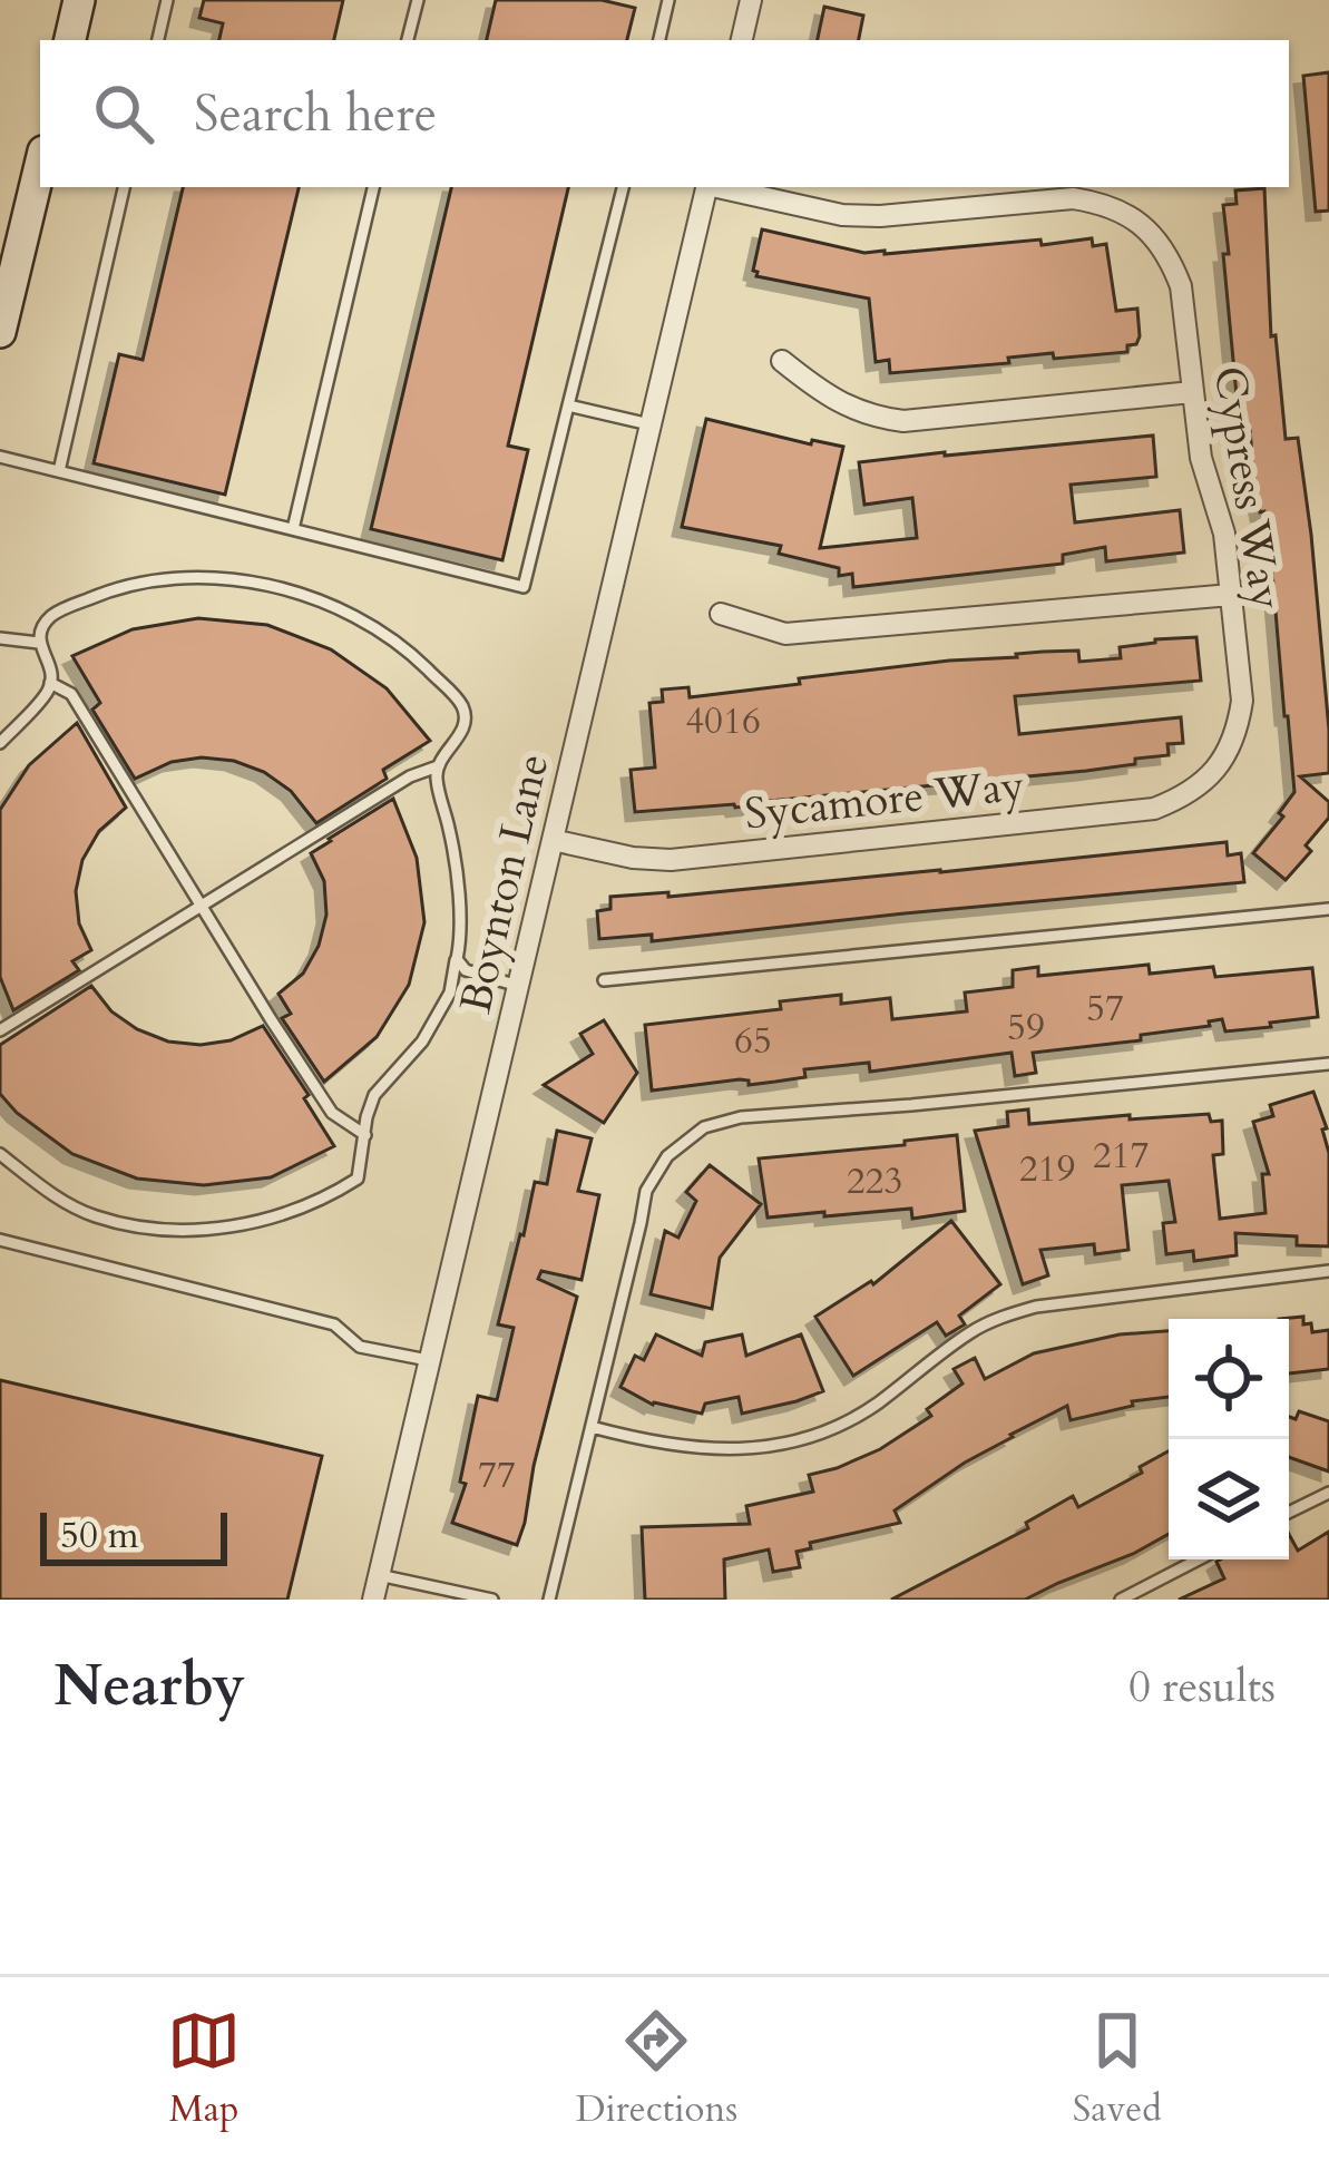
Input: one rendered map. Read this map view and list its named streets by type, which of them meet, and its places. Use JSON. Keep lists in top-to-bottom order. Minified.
{"streets":{"street":["Cypress Way","Sycamore Way","Boynton Lane"]},"crossings":[["Cypress Way","Sycamore Way"],["Sycamore Way","Boynton Lane"]],"house_numbers":["4016","57","59","65","217","219","223","77"],"scale_bar":"50 m","page":{"search":"Search here","scale":"50 m","heading":["Nearby","0 results"],"nav":["Map","Directions","Saved"]}}
